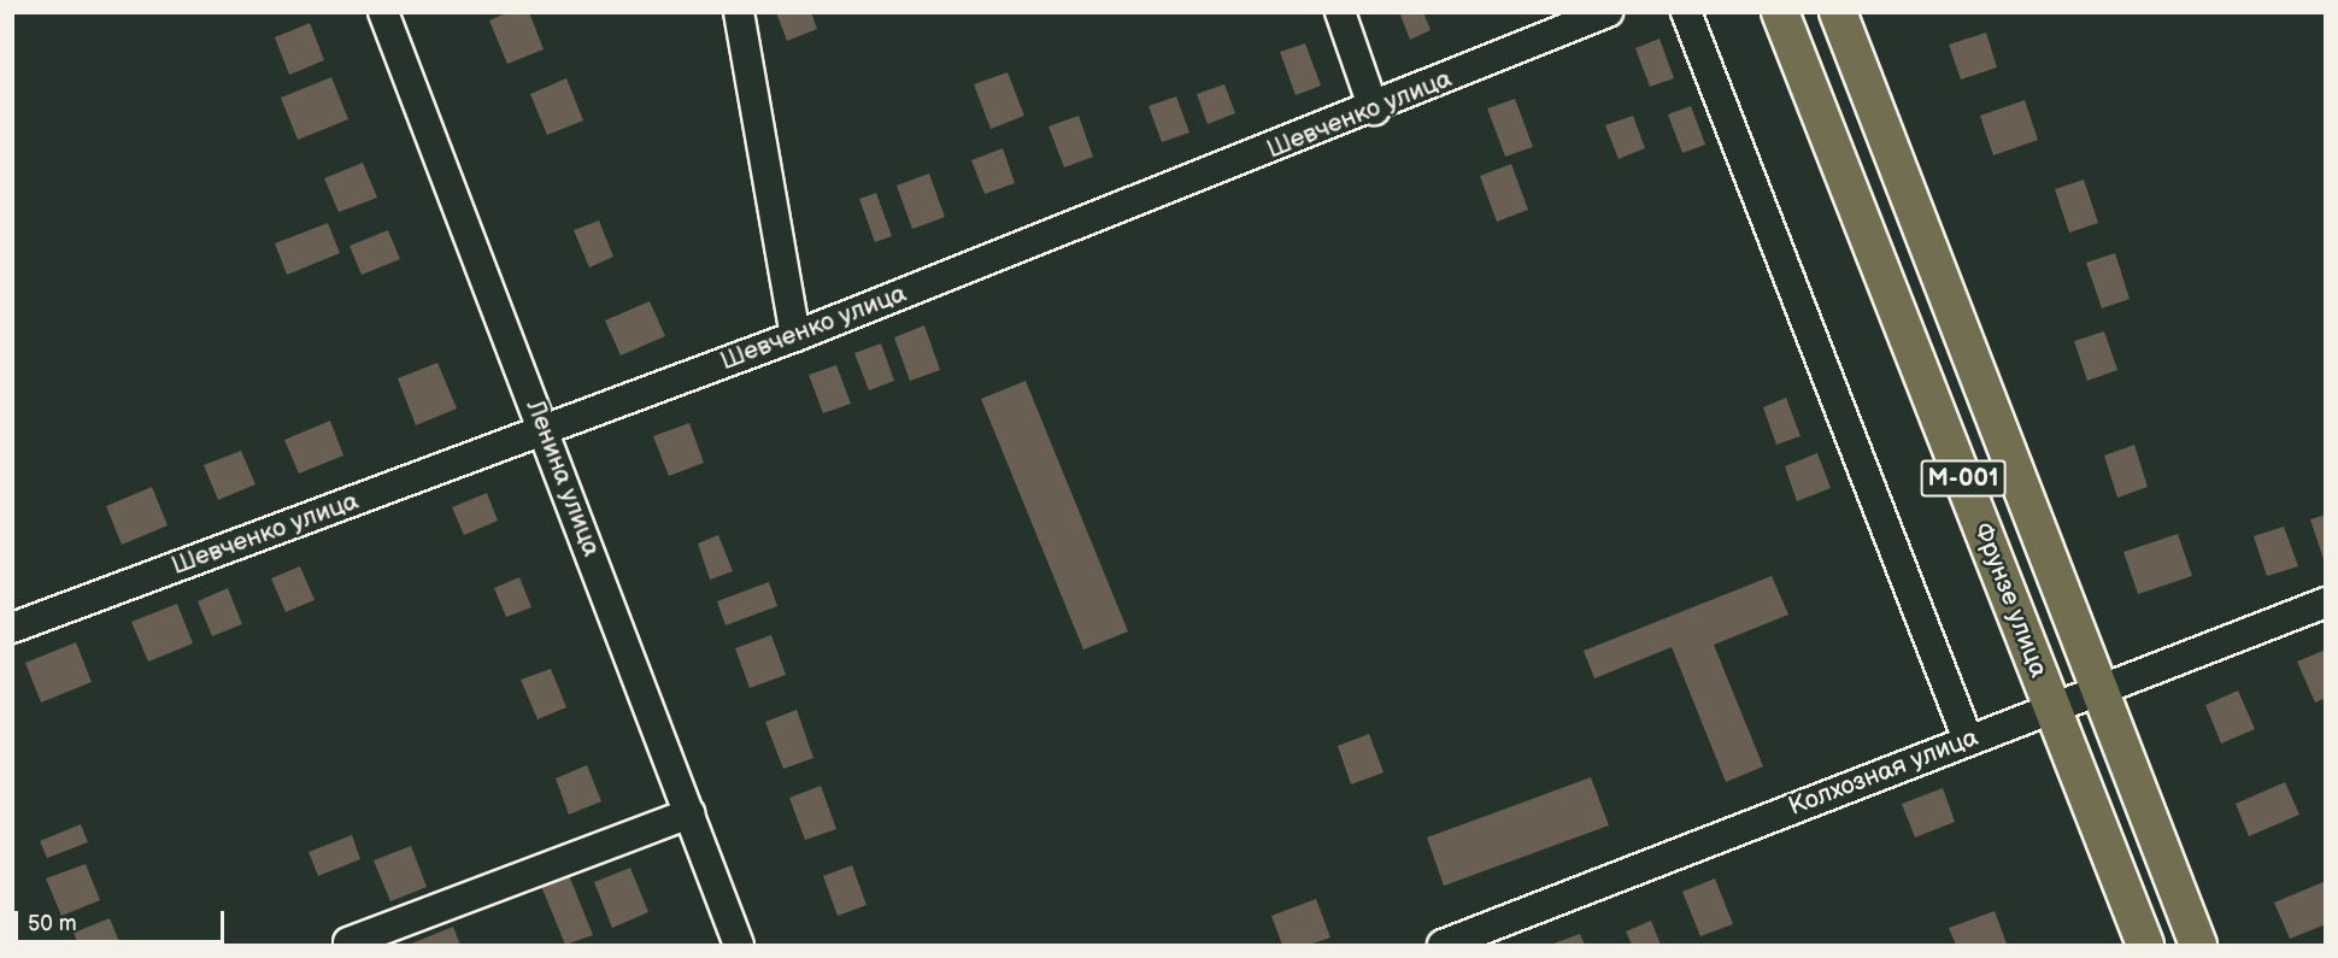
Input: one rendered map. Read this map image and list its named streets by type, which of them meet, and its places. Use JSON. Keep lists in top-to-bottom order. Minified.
{"streets":{"main road":["M-001","Фрунзе улица"],"street":["Шевченко улица","Ленина улица","Колхозная улица"]},"crossings":[["Шевченко улица","Ленина улица"],["Фрунзе улица","Колхозная улица"]],"scale_bar":"50 m"}
